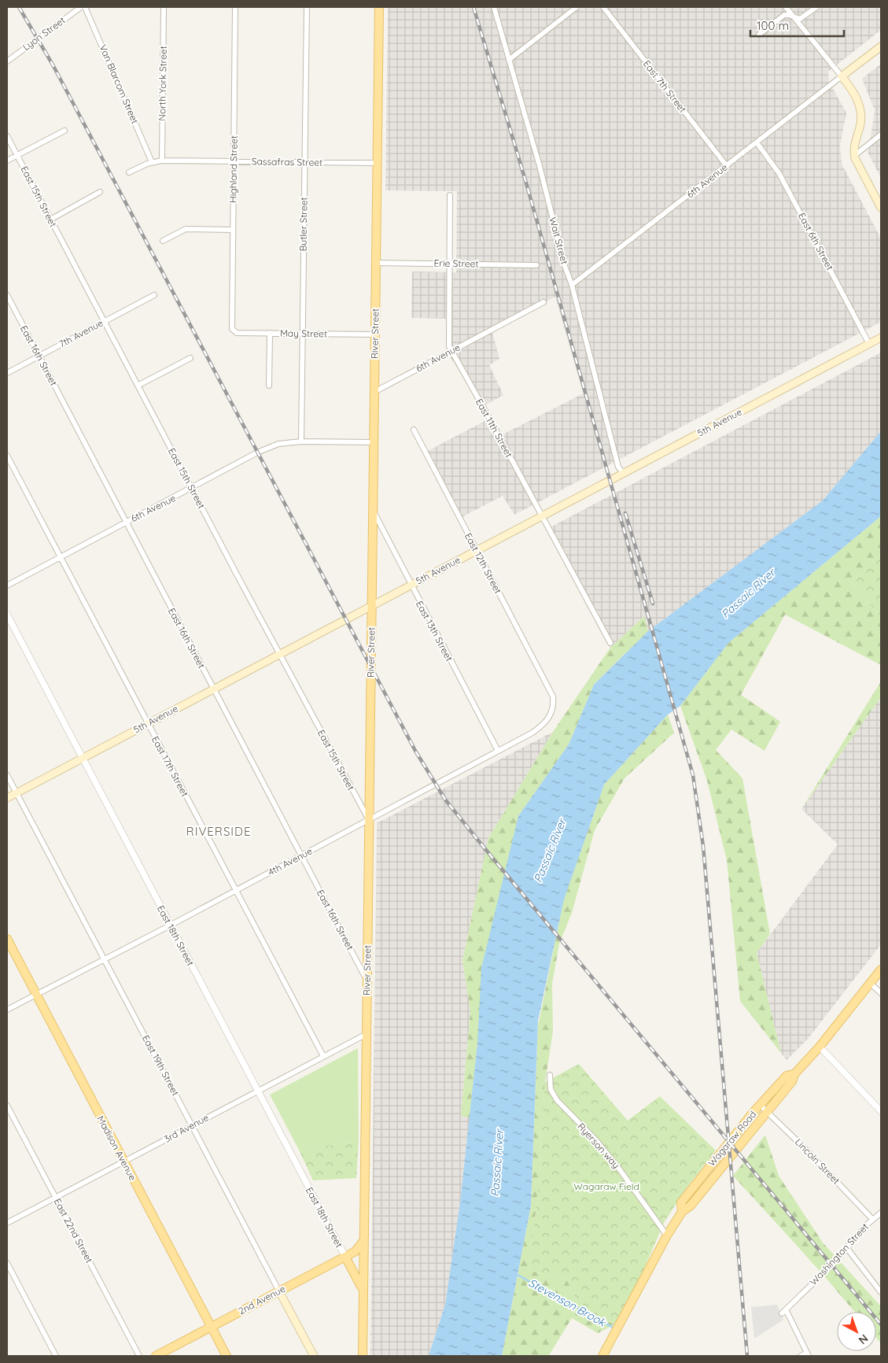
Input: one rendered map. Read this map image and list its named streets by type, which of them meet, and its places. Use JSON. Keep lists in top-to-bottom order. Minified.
{"streets":{"main road":["River Street","5th Avenue","East 19th Street","Wagaraw Road","Madison Avenue","2nd Avenue"],"street":["Lyon Street","North York Street","Van Blarcom Street","East 7th Street","Sassafras Street","Highland Street","6th Avenue","East 15th Street","Butler Street","Wait Street","East 6th Street","Erie Street","7th Avenue","May Street","East 16th Street","East 11th Street","East 12th Street","East 13th Street","East 17th Street","4th Avenue","East 18th Street","3rd Avenue","Ryerson way","Lincoln Street","East 22nd Street","Washington Street"]},"crossings":[["North York Street","Sassafras Street"],["Van Blarcom Street","Sassafras Street"],["East 7th Street","6th Avenue"],["Sassafras Street","Highland Street"],["Sassafras Street","Butler Street"],["Sassafras Street","River Street"],["Highland Street","May Street"],["6th Avenue","East 15th Street"],["6th Avenue","Butler Street"],["6th Avenue","Wait Street"],["6th Avenue","East 6th Street"],["6th Avenue","River Street"],["6th Avenue","East 16th Street"],["6th Avenue","East 11th Street"],["6th Avenue","East 17th Street"],["East 15th Street","7th Avenue"],["East 15th Street","River Street"],["East 15th Street","5th Avenue"],["East 15th Street","4th Avenue"],["Butler Street","May Street"],["Wait Street","5th Avenue"],["East 6th Street","5th Avenue"],["Erie Street","River Street"],["Erie Street","East 11th Street"],["7th Avenue","East 16th Street"],["May Street","River Street"],["River Street","East 16th Street"],["River Street","5th Avenue"],["River Street","East 13th Street"],["River Street","4th Avenue"],["River Street","East 18th Street"],["River Street","3rd Avenue"],["River Street","2nd Avenue"],["East 16th Street","5th Avenue"],["East 16th Street","4th Avenue"],["5th Avenue","East 11th Street"],["5th Avenue","East 12th Street"],["5th Avenue","East 13th Street"],["5th Avenue","East 17th Street"],["5th Avenue","East 18th Street"],["5th Avenue","East 19th Street"],["East 12th Street","4th Avenue"],["East 13th Street","4th Avenue"],["East 17th Street","4th Avenue"],["East 17th Street","3rd Avenue"],["4th Avenue","East 18th Street"],["4th Avenue","East 19th Street"],["4th Avenue","Madison Avenue"],["East 18th Street","3rd Avenue"],["East 18th Street","2nd Avenue"],["East 19th Street","3rd Avenue"],["East 19th Street","2nd Avenue"],["3rd Avenue","Madison Avenue"],["3rd Avenue","East 22nd Street"],["Wagaraw Road","Ryerson way"],["Wagaraw Road","Lincoln Street"],["Madison Avenue","2nd Avenue"],["Lincoln Street","Washington Street"]],"districts":["RIVERSIDE"],"water":["Passaic River","Stevenson Brook"],"parks":["Wagaraw Field"],"scale_bar":"100 m","north":"bottom right"}
